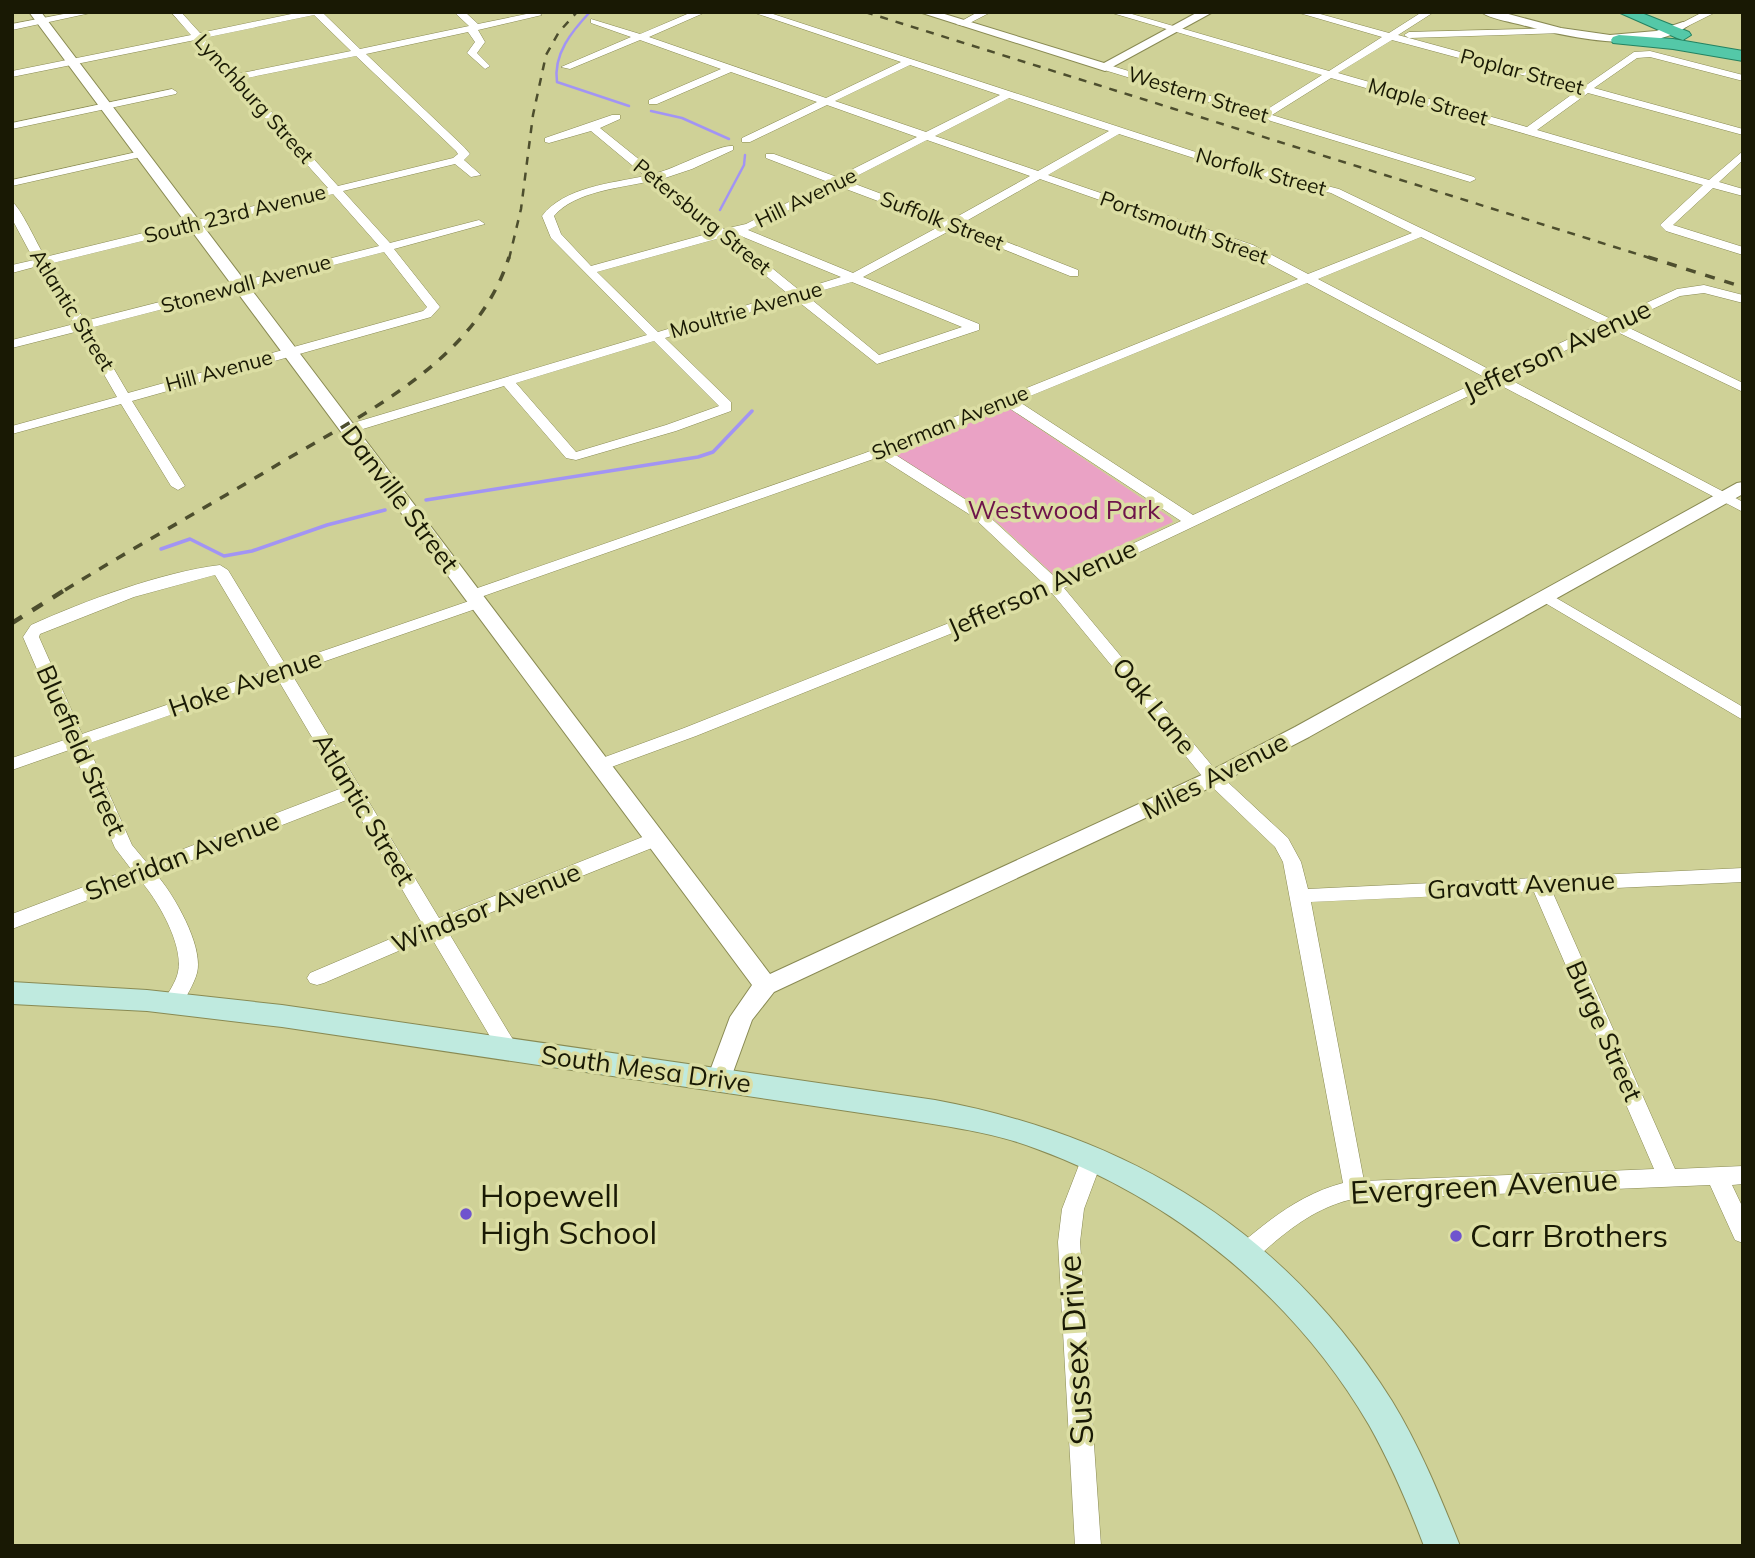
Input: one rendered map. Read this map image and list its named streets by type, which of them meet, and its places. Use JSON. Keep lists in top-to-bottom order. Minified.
{"streets":{"main road":["South Mesa Drive"],"street":["Poplar Street","Western Street","Lynchburg Street","Maple Street","Norfolk Street","Hill Avenue","South 23rd Avenue","Petersburg Street","Suffolk Street","Portsmouth Street","Stonewall Avenue","Atlantic Street","Moultrie Avenue","Jefferson Avenue","Sherman Avenue","Danville Street","Hoke Avenue","Oak Lane","Bluefield Street","Miles Avenue","Sheridan Avenue","Gravatt Avenue","Windsor Avenue","Burge Street","Evergreen Avenue","Sussex Drive"]},"crossings":[["Lynchburg Street","Hill Avenue"],["Lynchburg Street","South 23rd Avenue"],["Lynchburg Street","Stonewall Avenue"],["Norfolk Street","Hill Avenue"],["Norfolk Street","Moultrie Avenue"],["Norfolk Street","Jefferson Avenue"],["Norfolk Street","Sherman Avenue"],["Hill Avenue","Petersburg Street"],["Hill Avenue","Suffolk Street"],["Hill Avenue","Portsmouth Street"],["Hill Avenue","Atlantic Street"],["Hill Avenue","Danville Street"],["South 23rd Avenue","Atlantic Street"],["South 23rd Avenue","Danville Street"],["Petersburg Street","Moultrie Avenue"],["Suffolk Street","Moultrie Avenue"],["Portsmouth Street","Moultrie Avenue"],["Portsmouth Street","Jefferson Avenue"],["Portsmouth Street","Sherman Avenue"],["Portsmouth Street","Miles Avenue"],["Stonewall Avenue","Atlantic Street"],["Stonewall Avenue","Danville Street"],["Atlantic Street","Hoke Avenue"],["Atlantic Street","Bluefield Street"],["Atlantic Street","Sheridan Avenue"],["Atlantic Street","Windsor Avenue"],["Atlantic Street","South Mesa Drive"],["Moultrie Avenue","Danville Street"],["Jefferson Avenue","Danville Street"],["Jefferson Avenue","Oak Lane"],["Sherman Avenue","Danville Street"],["Sherman Avenue","Hoke Avenue"],["Sherman Avenue","Oak Lane"],["Danville Street","Hoke Avenue"],["Danville Street","Miles Avenue"],["Danville Street","Windsor Avenue"],["Hoke Avenue","Bluefield Street"],["Oak Lane","Miles Avenue"],["Oak Lane","Gravatt Avenue"],["Oak Lane","Evergreen Avenue"],["Bluefield Street","Sheridan Avenue"],["Bluefield Street","South Mesa Drive"],["Miles Avenue","South Mesa Drive"],["Gravatt Avenue","Burge Street"],["Burge Street","Evergreen Avenue"],["South Mesa Drive","Evergreen Avenue"],["South Mesa Drive","Sussex Drive"]],"parks":["Westwood Park"],"places":["Hopewell High School","Carr Brothers"]}
